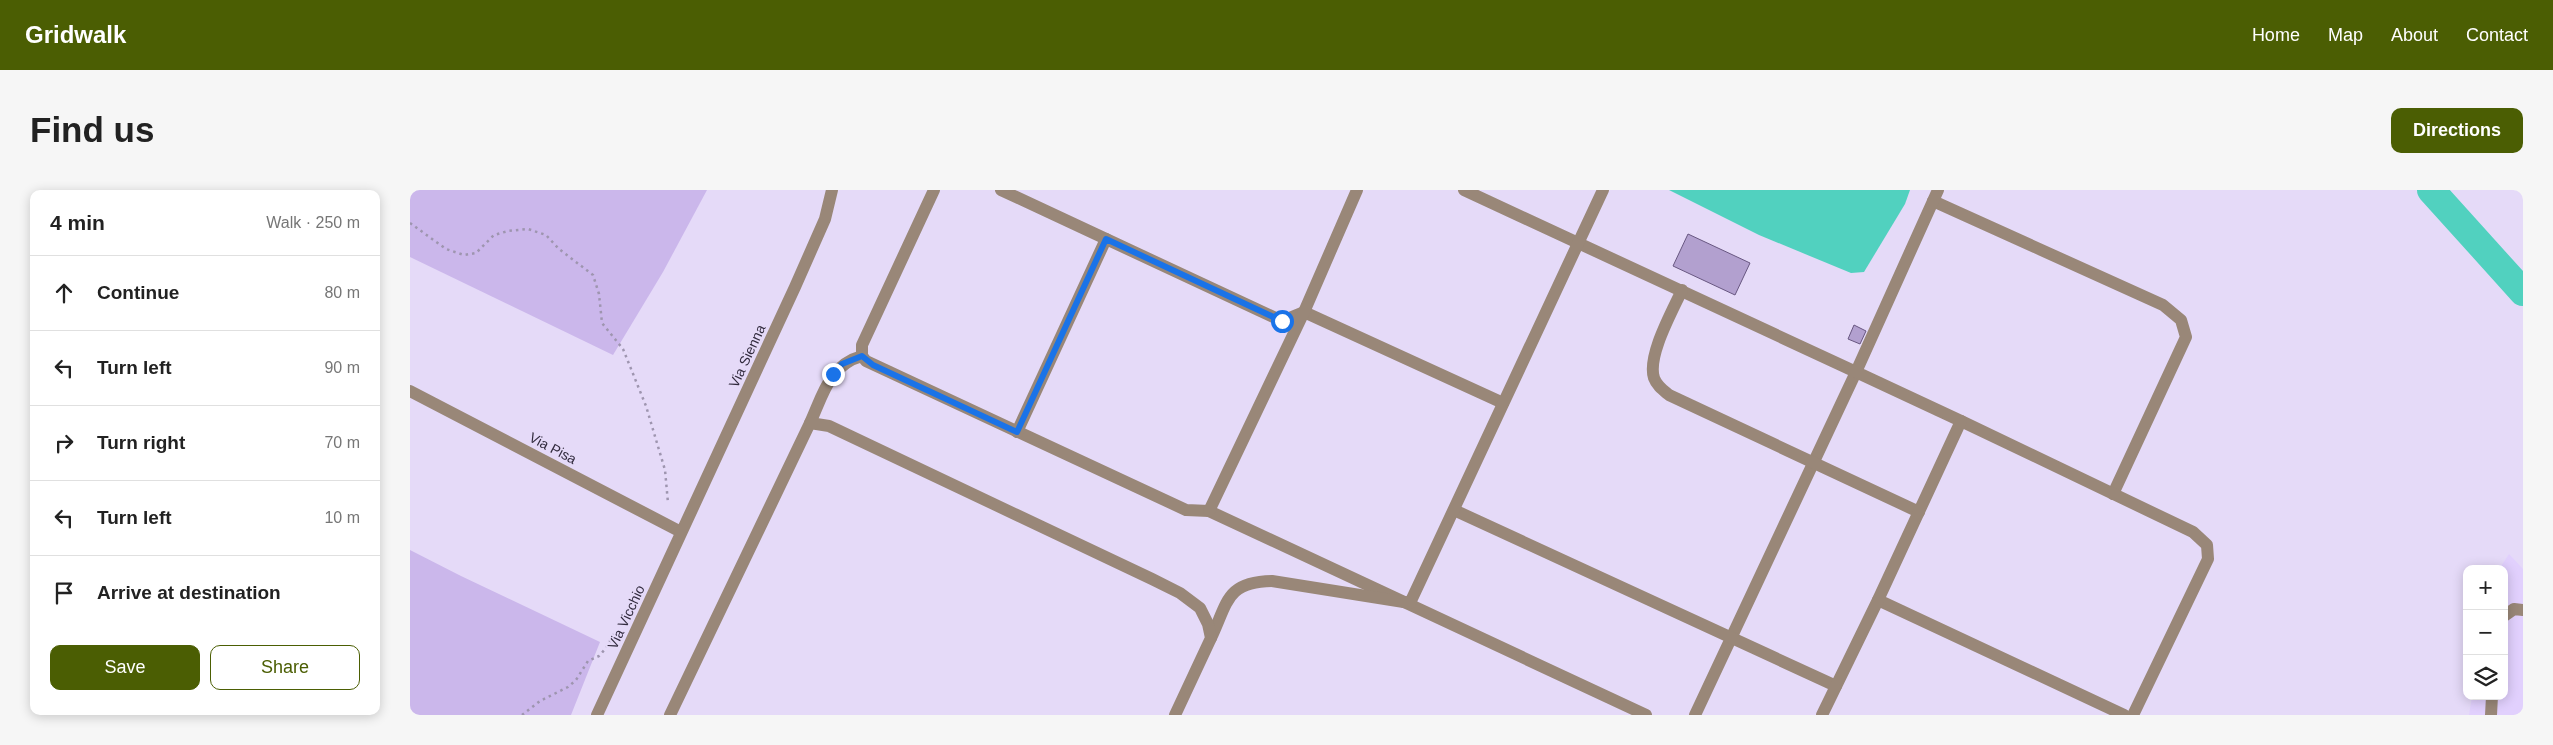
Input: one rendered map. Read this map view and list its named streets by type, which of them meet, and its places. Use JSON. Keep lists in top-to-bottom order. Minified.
{"streets":{"street":["Via Sienna","Via Pisa","Via Vicchio"]},"crossings":[["Via Sienna","Via Pisa"],["Via Sienna","Via Vicchio"],["Via Pisa","Via Vicchio"]],"page":{"header":"Gridwalk","nav":["Home","Map","About","Contact"],"buttons":["Directions",["Save","Share"]],"title":"Find us","heading":["4 min","Walk · 250 m"],"list":[["Continue","80 m"],["Turn left","90 m"],["Turn right","70 m"],["Turn left","10 m"],"Arrive at destination"],"map_buttons":["+","−"]}}
